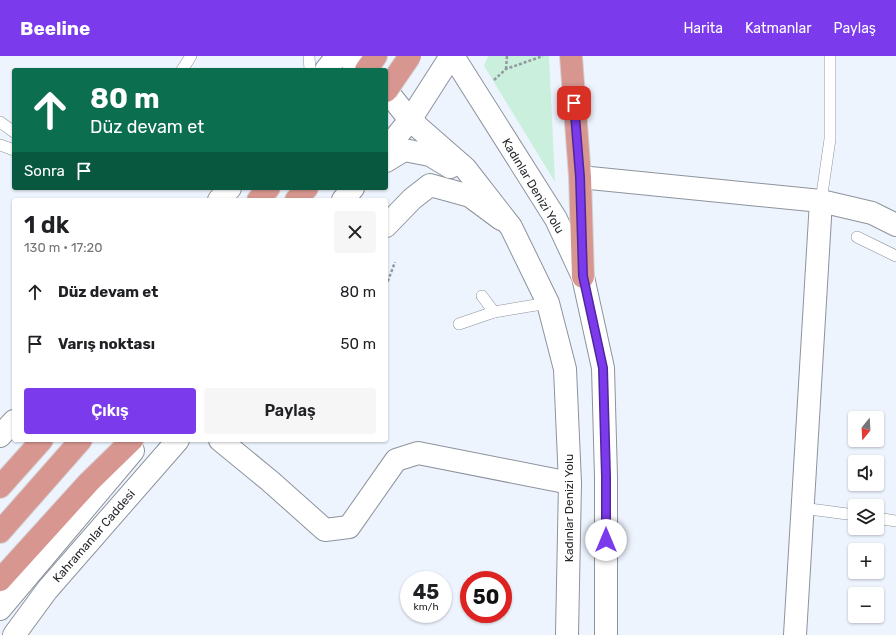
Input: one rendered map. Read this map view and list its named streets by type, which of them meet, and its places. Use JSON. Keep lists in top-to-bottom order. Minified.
{"streets":{"main road":["Kadınlar Denizi Yolu","Kahramanlar Caddesi"]},"north":"bottom","page":{"header":"Beeline","nav":["Harita","Katmanlar","Paylaş"],"turn":["80 m","Düz devam et"],"then":"Sonra","heading":["1 dk","130 m · 17:20"],"list":[{"name":"Düz devam et","value":"80 m"},{"name":"Varış noktası","value":"50 m"}],"buttons":["Çıkış","Paylaş"],"map_buttons":["+","−"],"speed":"45 km/h","limit":"50"}}
